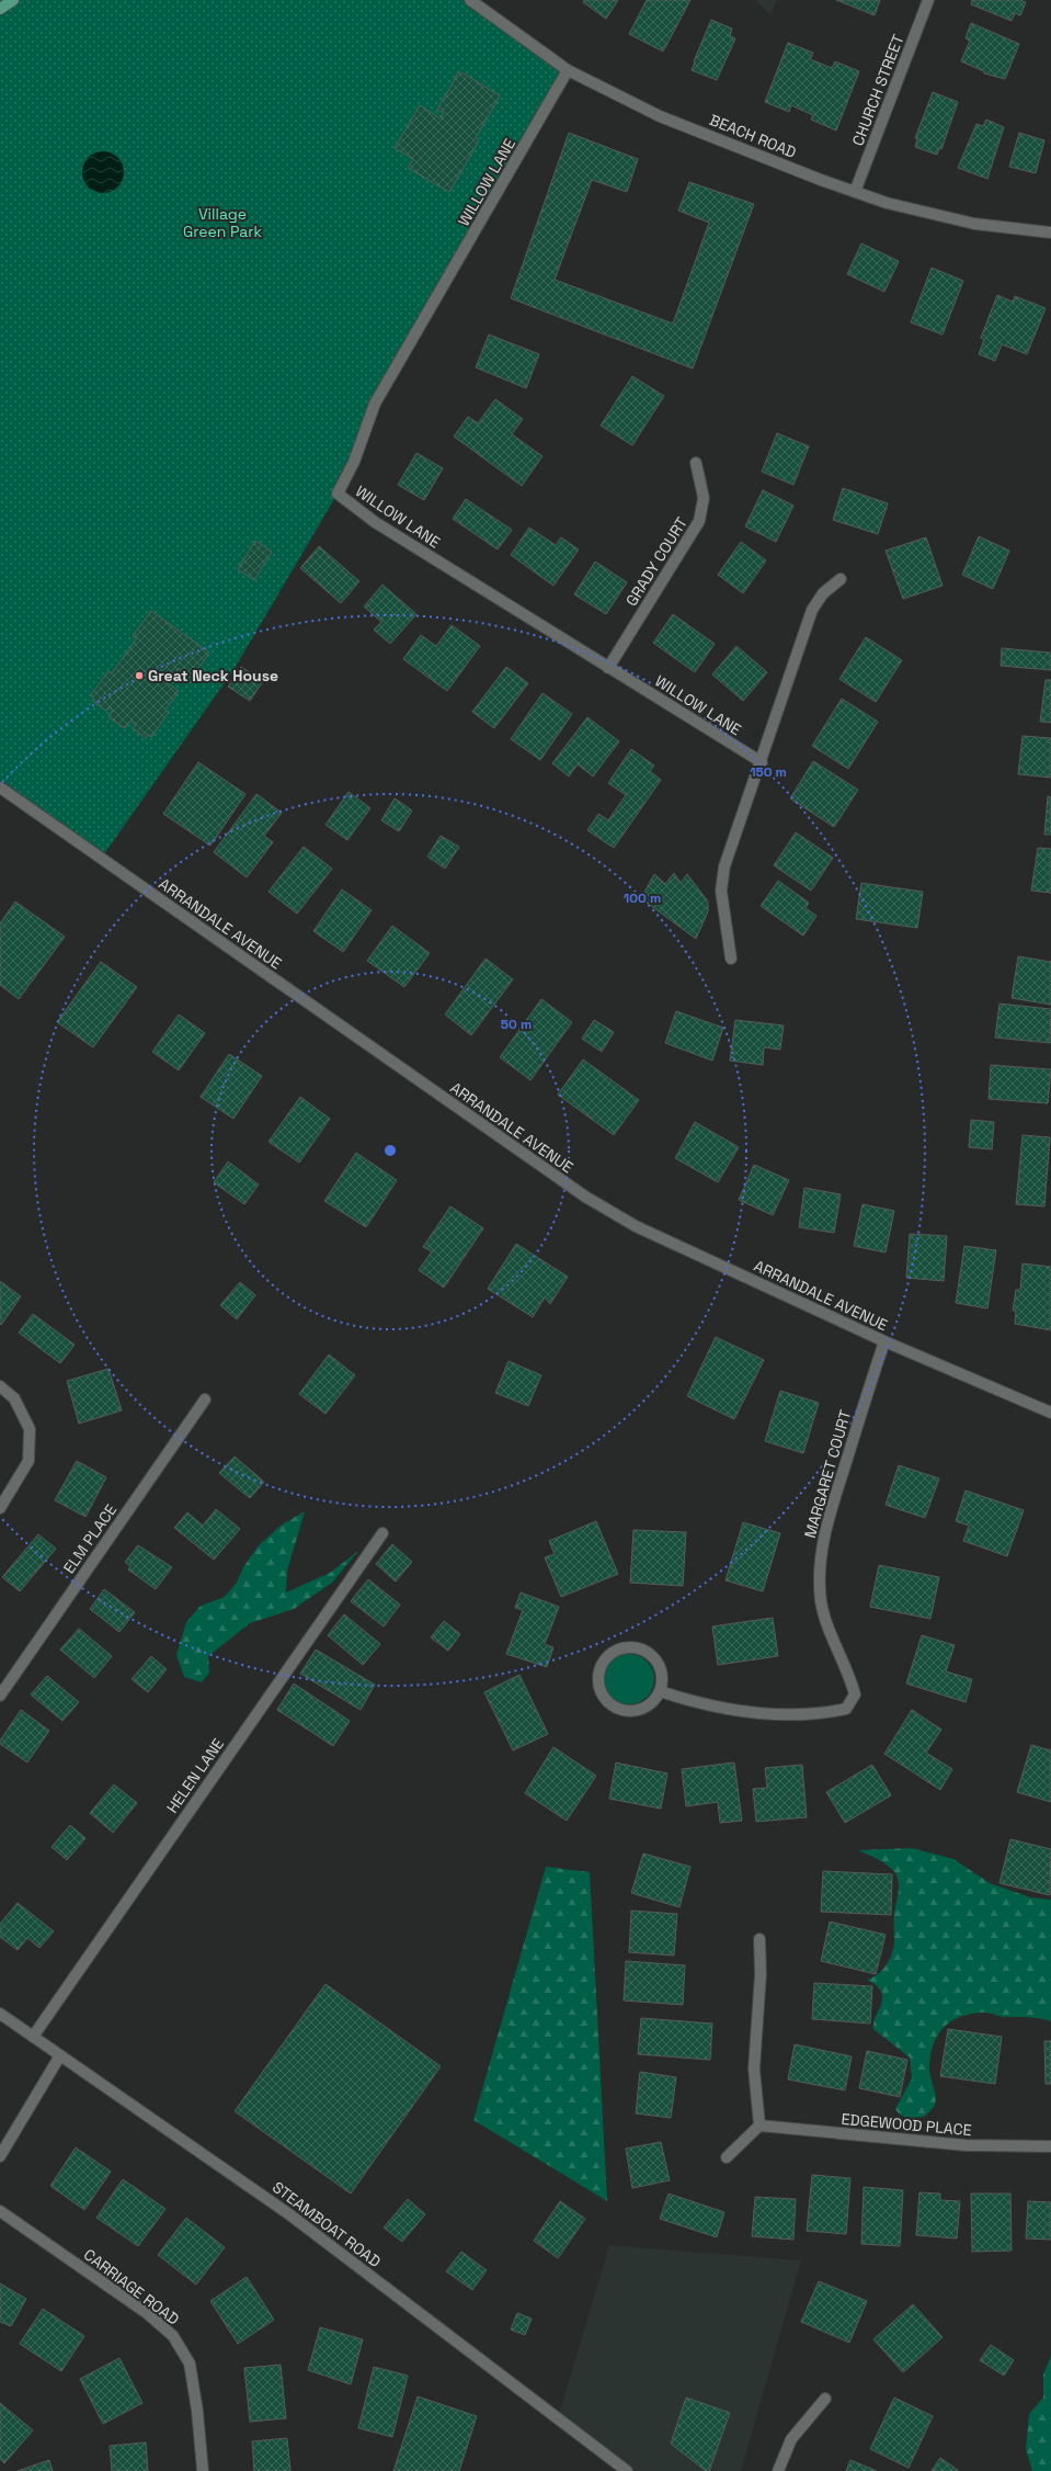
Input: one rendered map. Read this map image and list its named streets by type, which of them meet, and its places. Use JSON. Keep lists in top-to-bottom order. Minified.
{"streets":{"street":["CHURCH STREET","BEACH ROAD","WILLOW LANE","GRADY COURT","ARRANDALE AVENUE","MARGARET COURT","ELM PLACE","HELEN LANE","EDGEWOOD PLACE","STEAMBOAT ROAD","CARRIAGE ROAD"]},"crossings":[["CHURCH STREET","BEACH ROAD"],["BEACH ROAD","WILLOW LANE"],["WILLOW LANE","GRADY COURT"],["ARRANDALE AVENUE","MARGARET COURT"],["HELEN LANE","STEAMBOAT ROAD"]],"parks":["Village Green Park"],"places":["Great Neck House"],"rings":["150 m","100 m","50 m"]}
